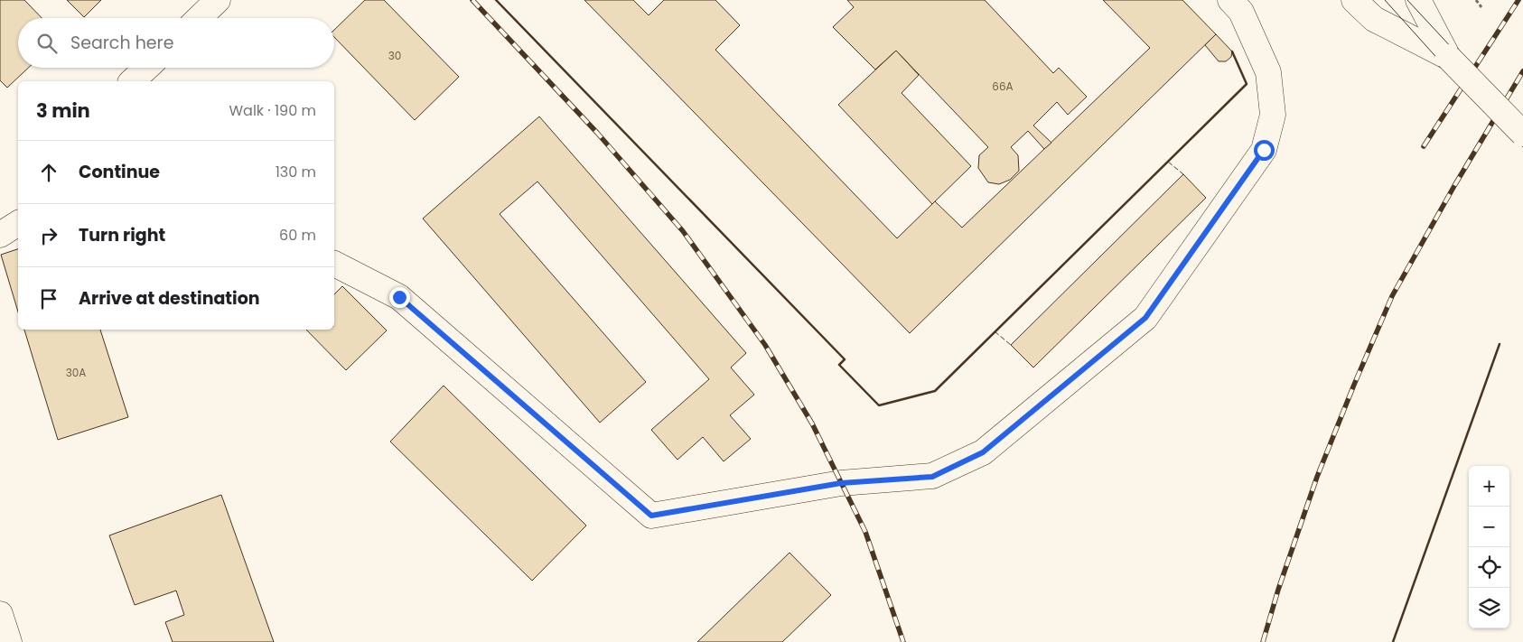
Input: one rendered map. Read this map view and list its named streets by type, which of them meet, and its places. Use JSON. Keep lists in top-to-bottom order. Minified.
{"house_numbers":["30","66A","30A"],"page":{"search":"Search here","heading":["3 min","Walk · 190 m"],"list":[["Continue","130 m"],["Turn right","60 m"],"Arrive at destination"],"map_buttons":["+","−"]}}
